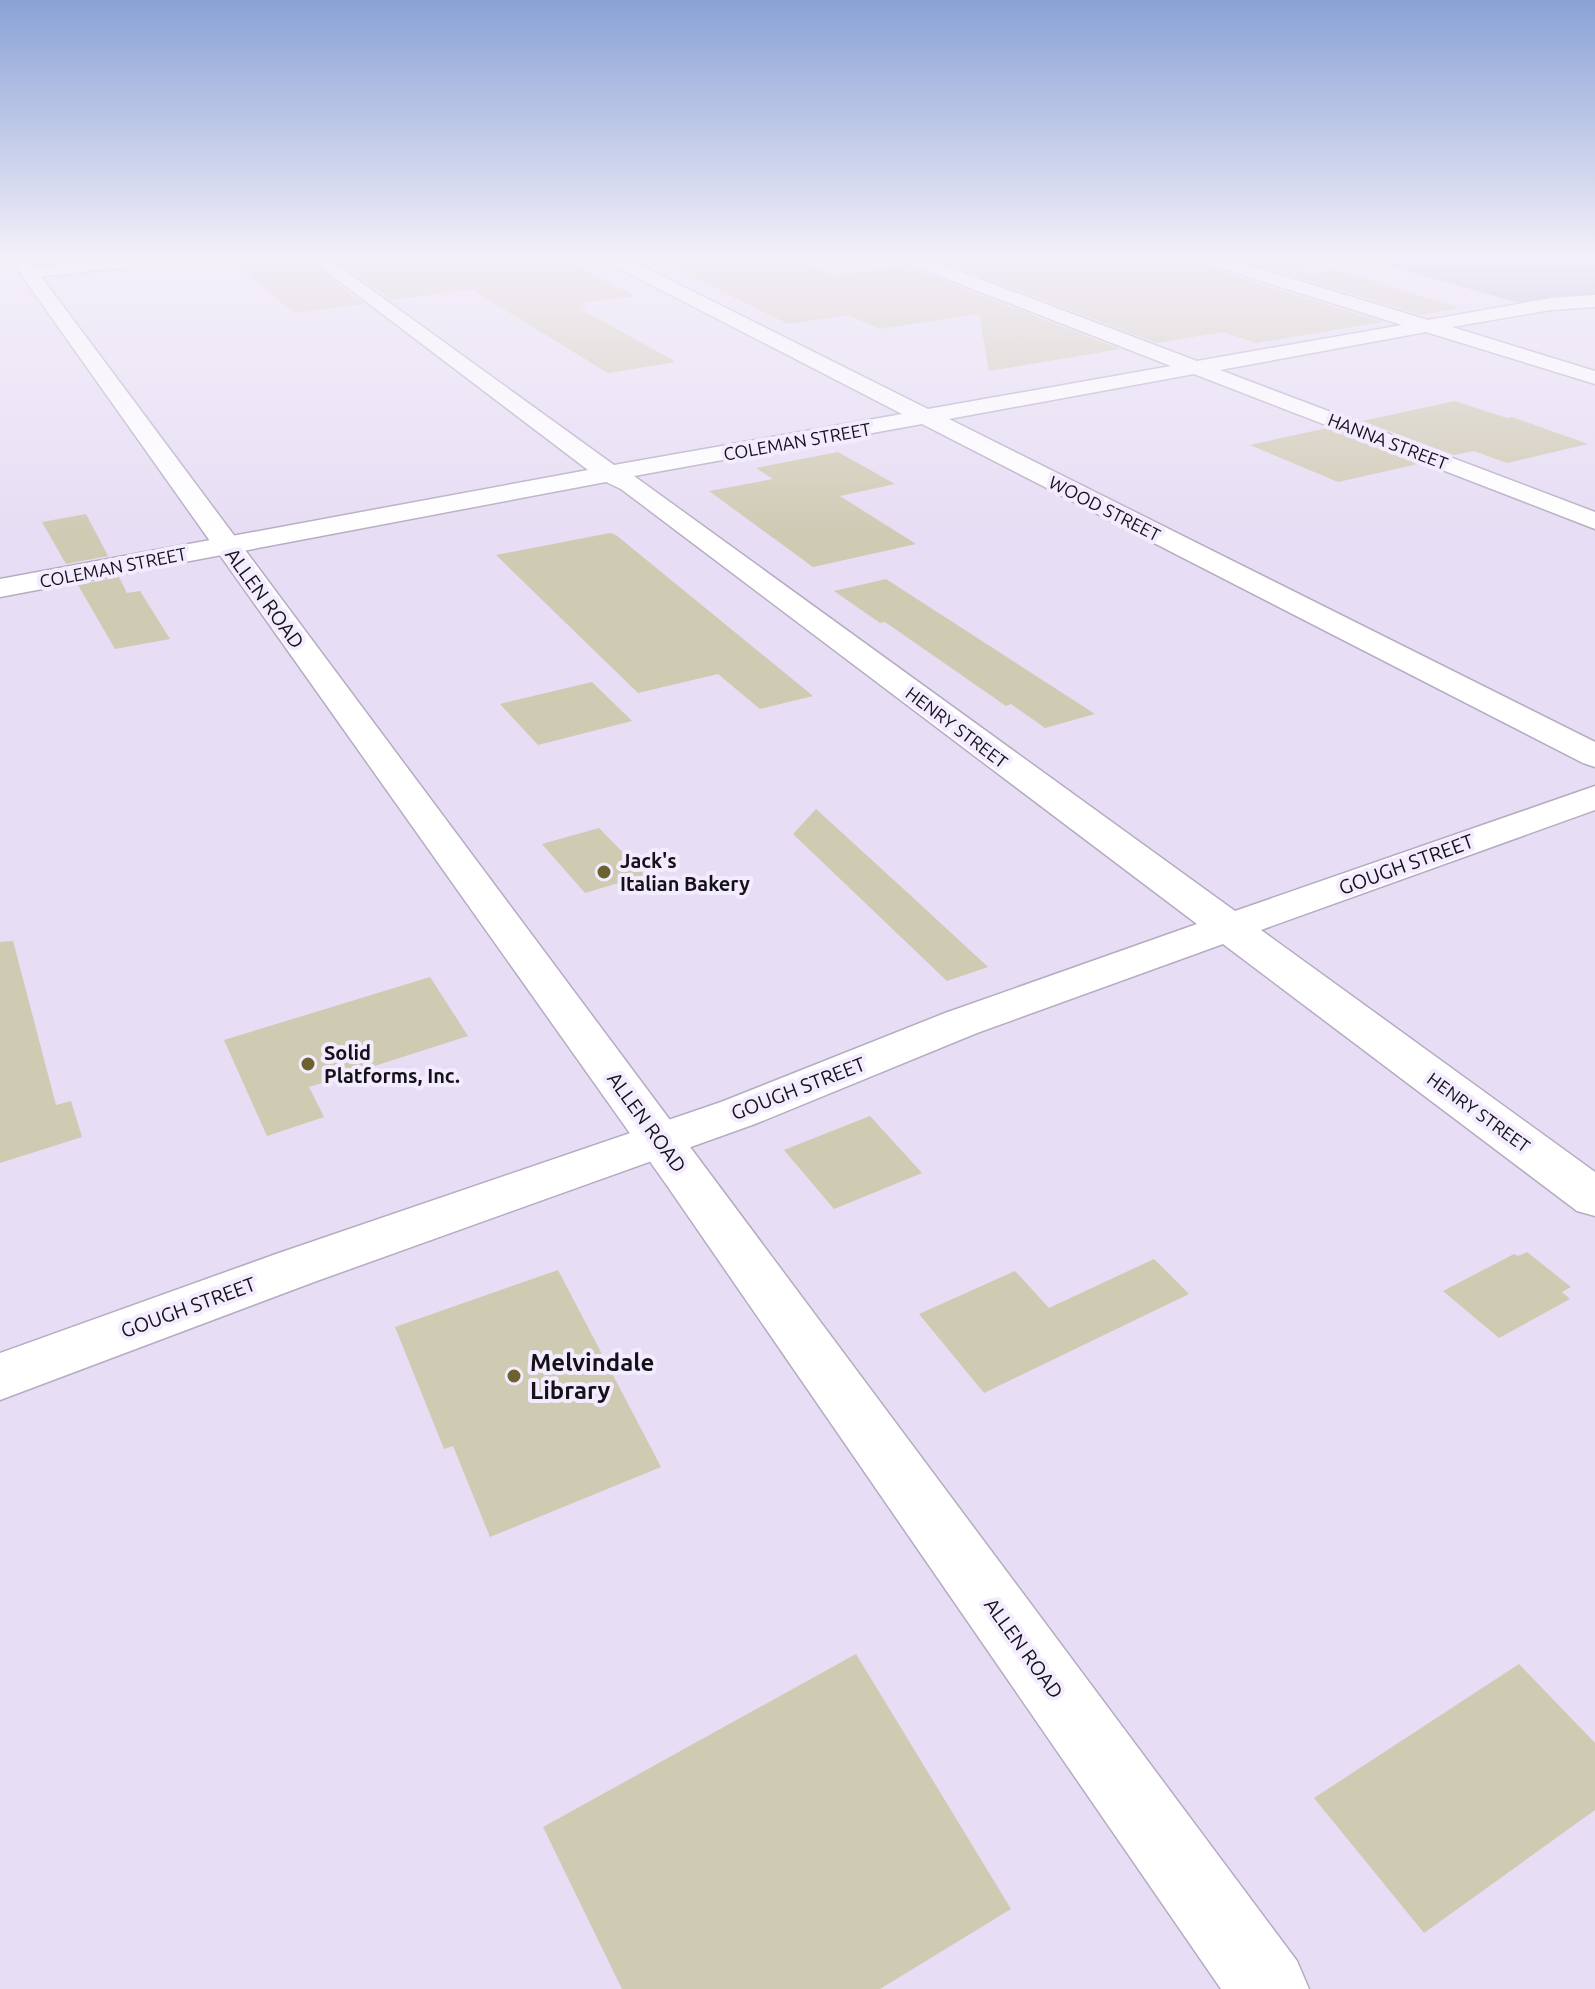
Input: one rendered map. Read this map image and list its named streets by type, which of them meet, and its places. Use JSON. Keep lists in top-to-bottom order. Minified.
{"streets":{"street":["COLEMAN STREET","HANNA STREET","WOOD STREET","ALLEN ROAD","HENRY STREET","GOUGH STREET"]},"crossings":[["COLEMAN STREET","HANNA STREET"],["COLEMAN STREET","WOOD STREET"],["COLEMAN STREET","ALLEN ROAD"],["COLEMAN STREET","HENRY STREET"],["ALLEN ROAD","GOUGH STREET"],["HENRY STREET","GOUGH STREET"]],"places":["Jack's Italian Bakery","Solid Platforms, Inc.","Melvindale Library"]}
